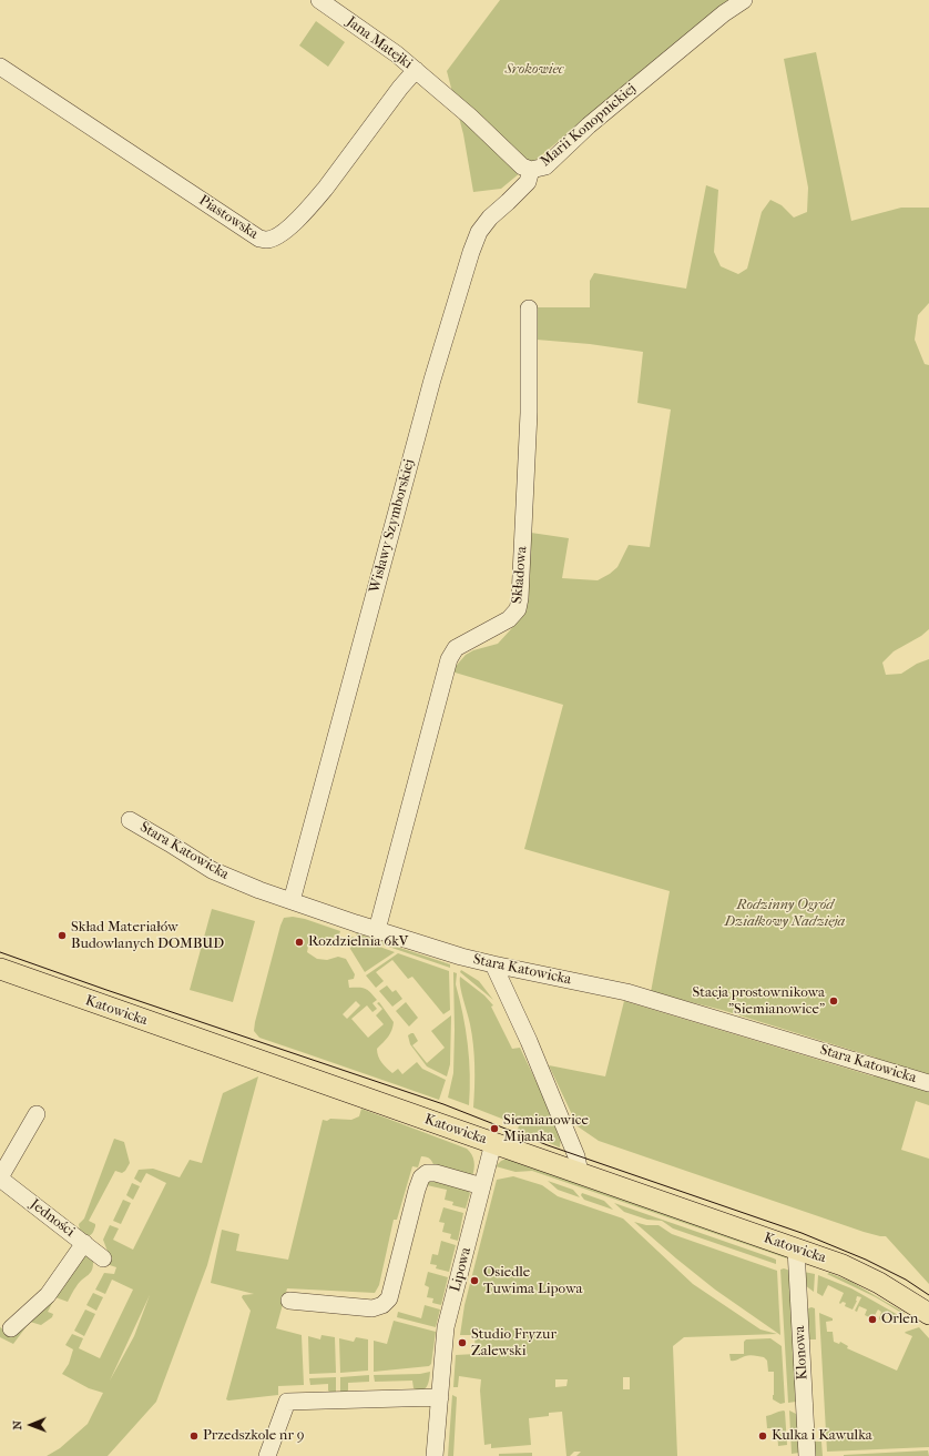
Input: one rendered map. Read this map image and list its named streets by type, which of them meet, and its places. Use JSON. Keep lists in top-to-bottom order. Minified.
{"streets":{"main road":["Katowicka"],"street":["Jana Matejki","Marii Konopnickiej","Piastowska","Wisławy Szymborskiej","Składowa","Stara Katowicka","Jedności","Lipowa","Klonowa"]},"crossings":[["Jana Matejki","Marii Konopnickiej"],["Jana Matejki","Piastowska"],["Marii Konopnickiej","Piastowska"],["Marii Konopnickiej","Wisławy Szymborskiej"],["Wisławy Szymborskiej","Stara Katowicka"],["Składowa","Stara Katowicka"],["Katowicka","Lipowa"],["Katowicka","Klonowa"]],"parks":["Srokowiec","Rodzinny Ogród Działkowy Nadzieja"],"places":["Skład Materiałów Budowlanych DOMBUD","Rozdzielnia 6kV","Stacja prostownikowa \"Siemianowice\"","Siemianowice Mijanka","Osiedle Tuwima Lipowa","Orlen","Studio Fryzur Zalewski","Przedszkole nr 9","Kulka i Kawulka"],"north":"left"}
